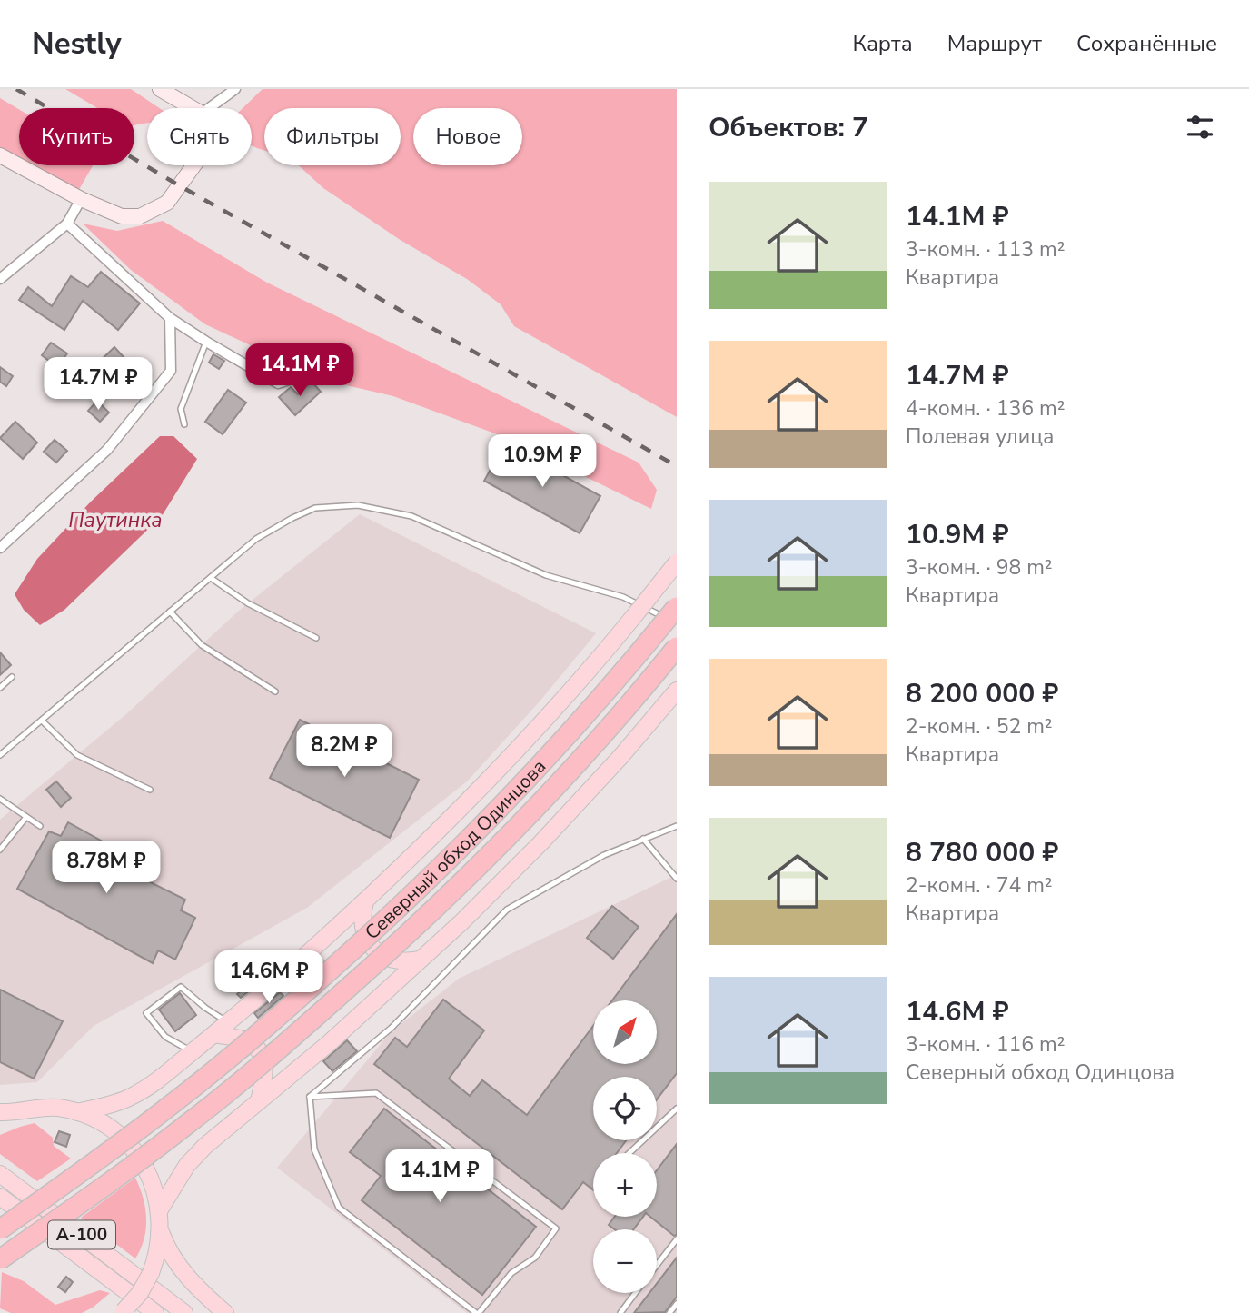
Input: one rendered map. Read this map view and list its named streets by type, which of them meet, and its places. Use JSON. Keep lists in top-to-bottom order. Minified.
{"streets":{"highway":["Северный обход Одинцова"],"main road":["А-100"]},"water":["Паутинка"],"north":"top right","page":{"header":"Nestly","nav":["Карта","Маршрут","Сохранённые"],"heading":"Объектов: 7","chip":["Купить","Снять","Фильтры","Новое"],"list":[{"name":"14.1M ₽","note":"3-комн. · 113 m² · Квартира"},{"name":"14.7M ₽","note":"4-комн. · 136 m² · Полевая улица"},{"name":"10.9M ₽","note":"3-комн. · 98 m² · Квартира"},{"name":"8 200 000 ₽","note":"2-комн. · 52 m² · Квартира"},{"name":"8 780 000 ₽","note":"2-комн. · 74 m² · Квартира"},{"name":"14.6M ₽","note":"3-комн. · 116 m² · Северный обход Одинцова"}],"price":["14.1M ₽","14.7M ₽","10.9M ₽","8.2M ₽","8.78M ₽","14.6M ₽","14.1M ₽"],"map_buttons":["+","−"]}}
